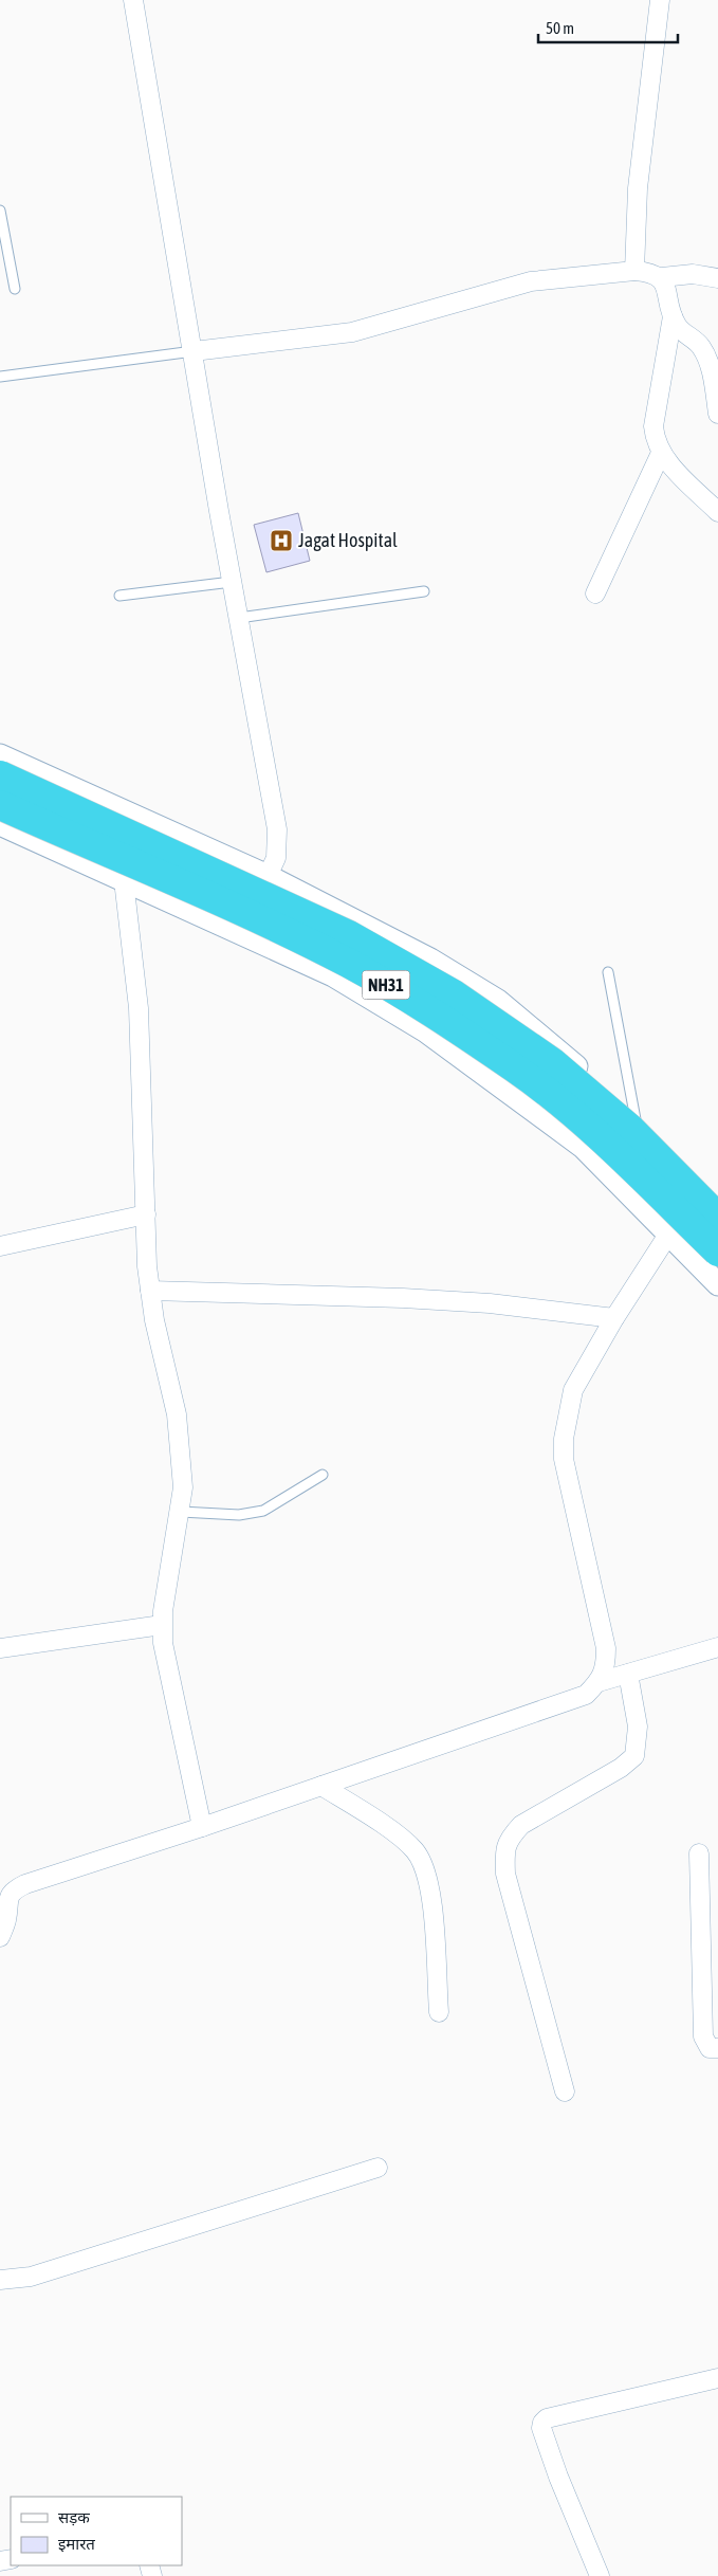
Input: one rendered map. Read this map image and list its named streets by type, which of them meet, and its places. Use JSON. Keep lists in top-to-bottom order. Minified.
{"streets":{"highway":["NH31"]},"places":{"hospital":["Jagat Hospital"]},"legend":["सड़क","इमारत"],"scale_bar":"50 m"}
